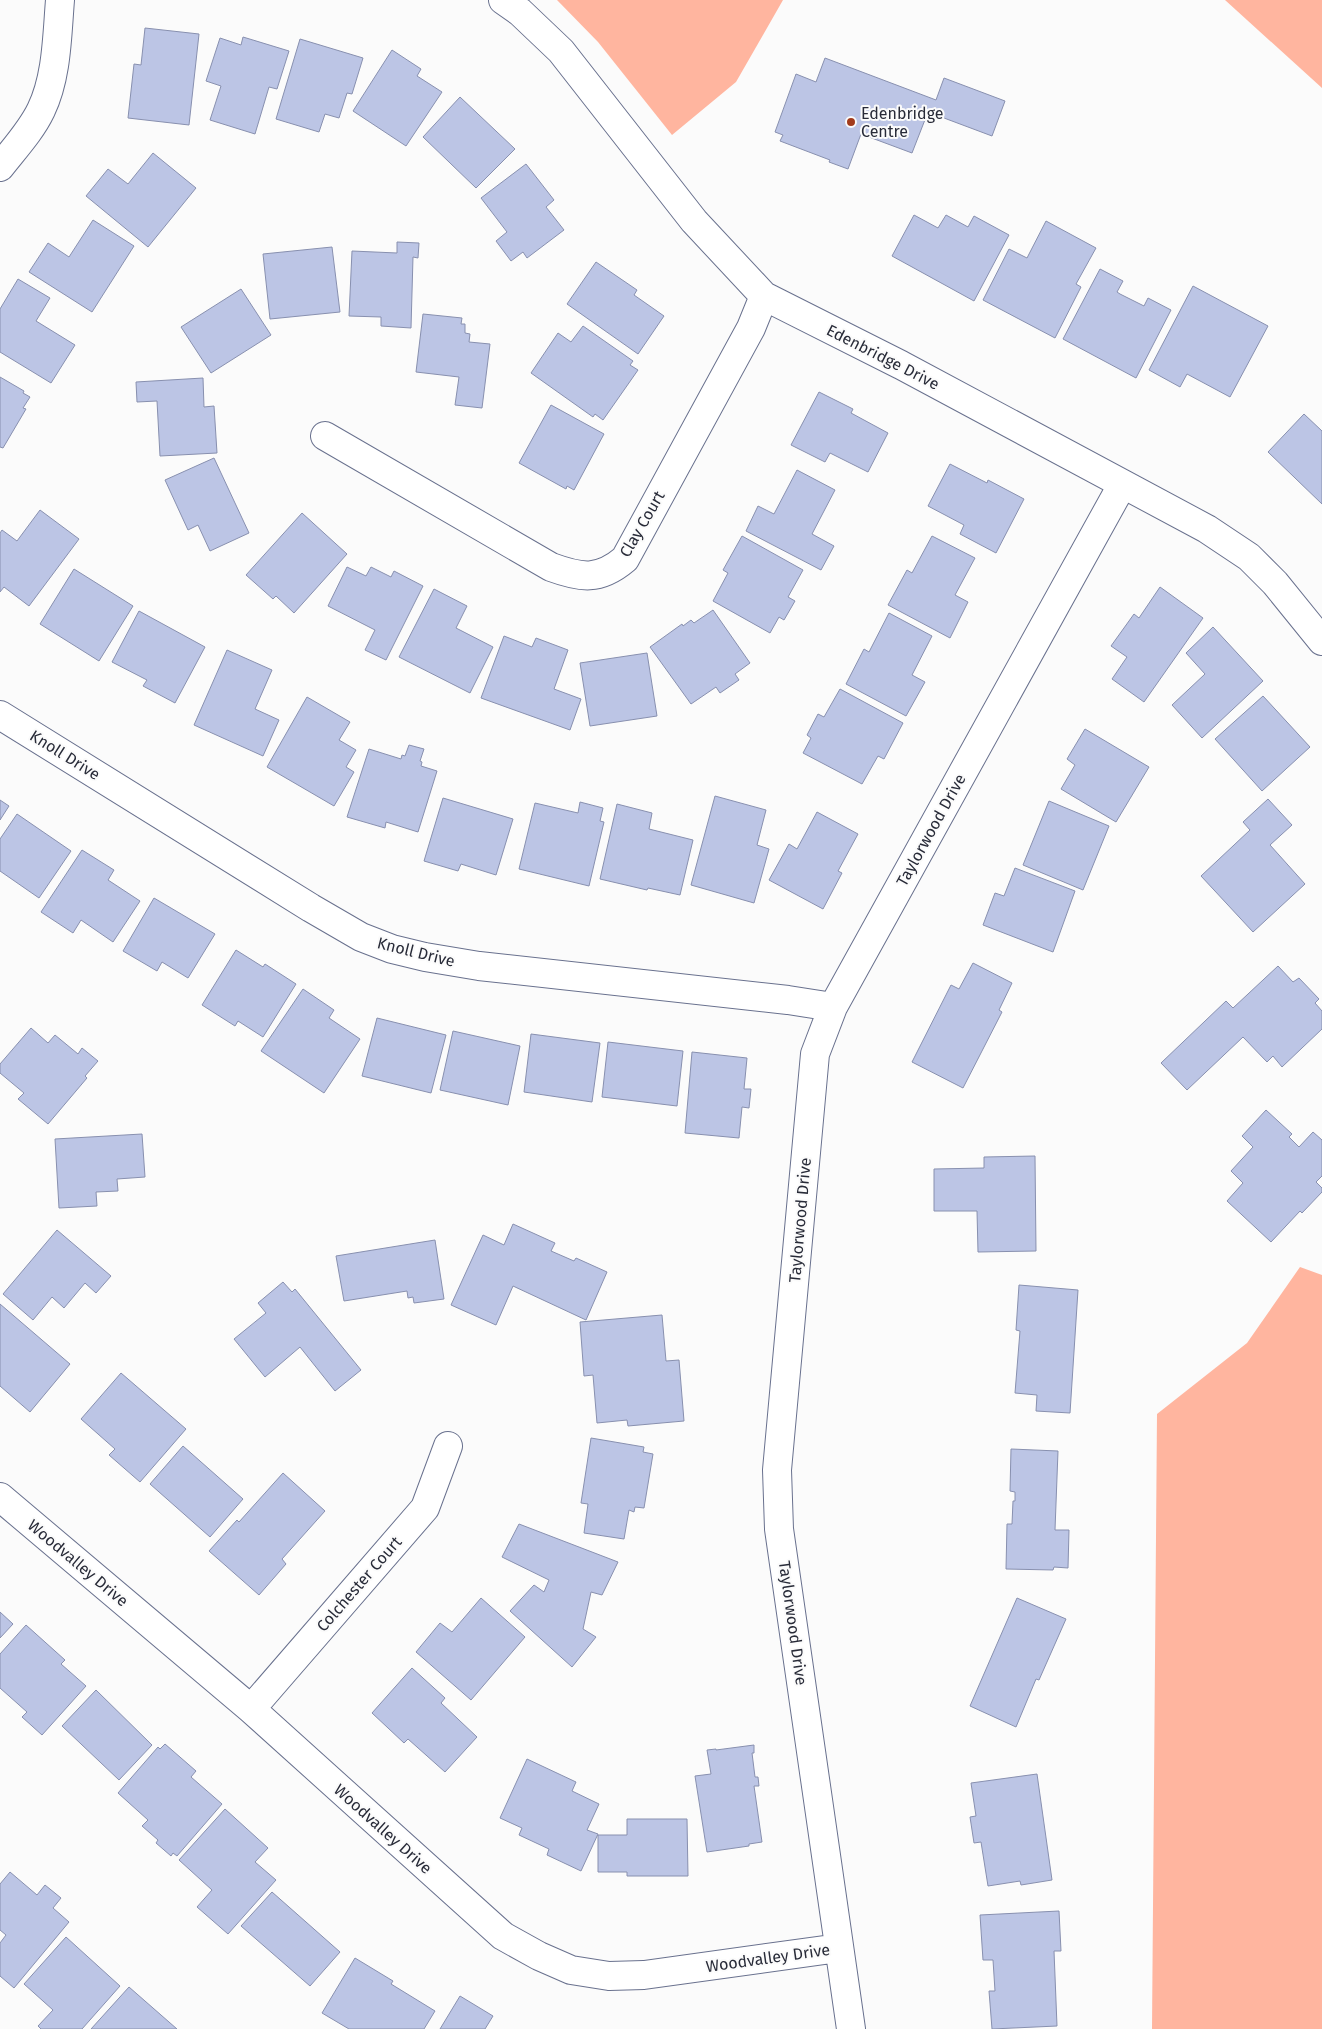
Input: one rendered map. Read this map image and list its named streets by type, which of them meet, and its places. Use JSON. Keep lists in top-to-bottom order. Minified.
{"streets":{"street":["Edenbridge Drive","Clay Court","Knoll Drive","Taylorwood Drive","Woodvalley Drive","Colchester Court"]},"crossings":[["Edenbridge Drive","Clay Court"],["Edenbridge Drive","Taylorwood Drive"],["Knoll Drive","Taylorwood Drive"],["Taylorwood Drive","Woodvalley Drive"],["Woodvalley Drive","Colchester Court"]],"places":["Edenbridge Centre"]}
